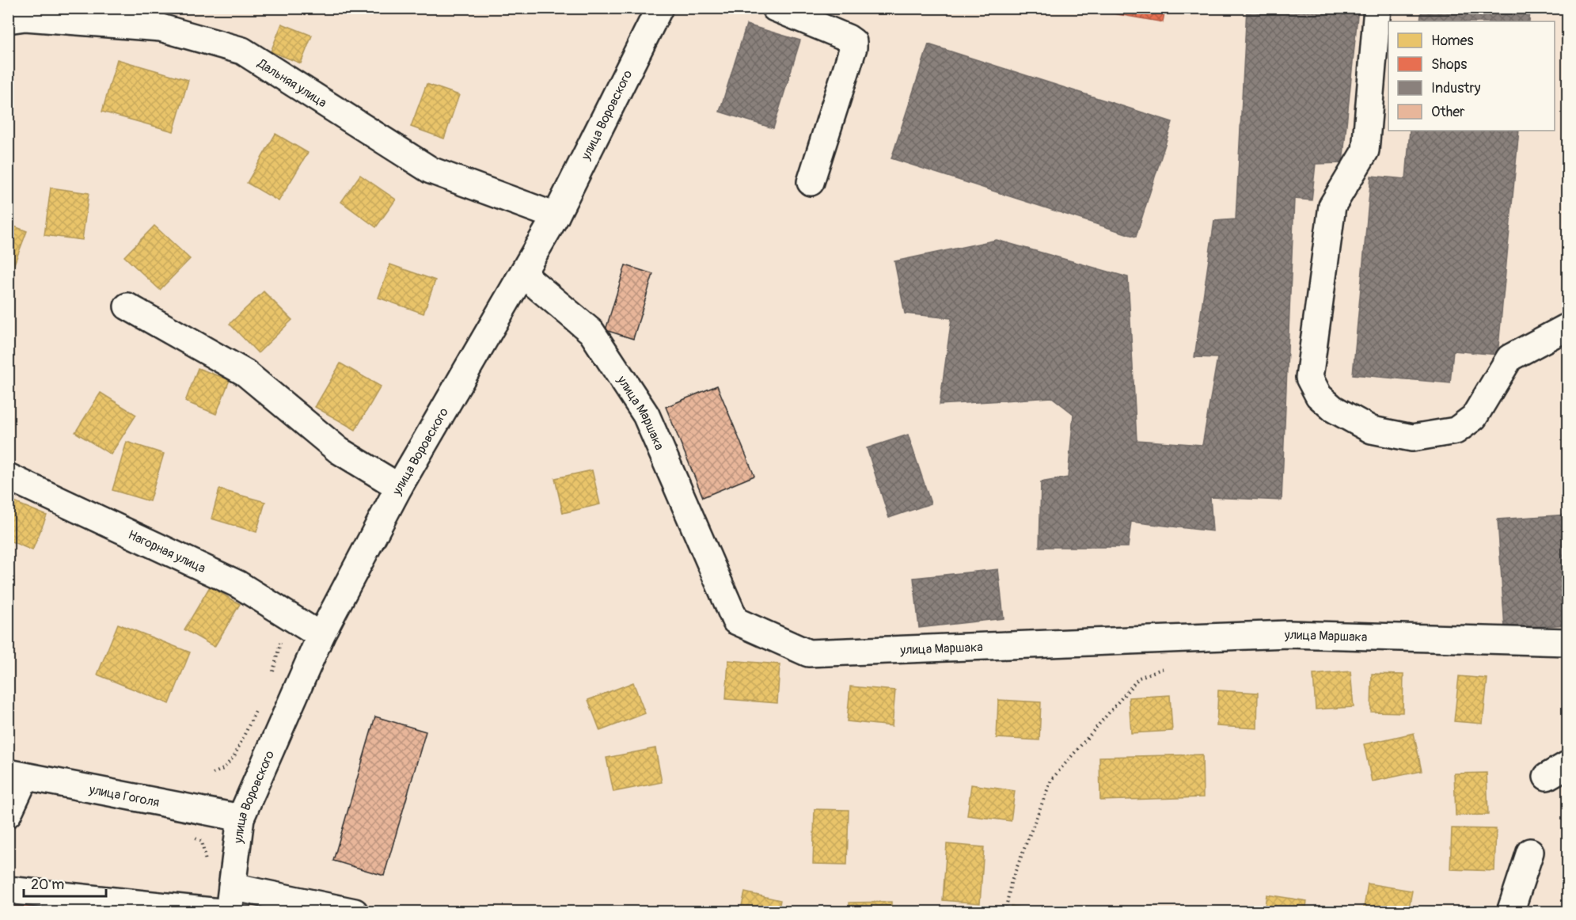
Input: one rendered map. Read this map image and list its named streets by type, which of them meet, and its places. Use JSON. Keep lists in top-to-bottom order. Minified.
{"streets":{"street":["Дальняя улица","улица Воровского","улица Маршака","Нагорная улица","улица Гоголя"]},"crossings":[["Дальняя улица","улица Воровского"],["улица Воровского","улица Маршака"],["улица Воровского","Нагорная улица"],["улица Воровского","улица Гоголя"]],"legend":["Homes","Shops","Industry","Other"],"scale_bar":"20 m"}
